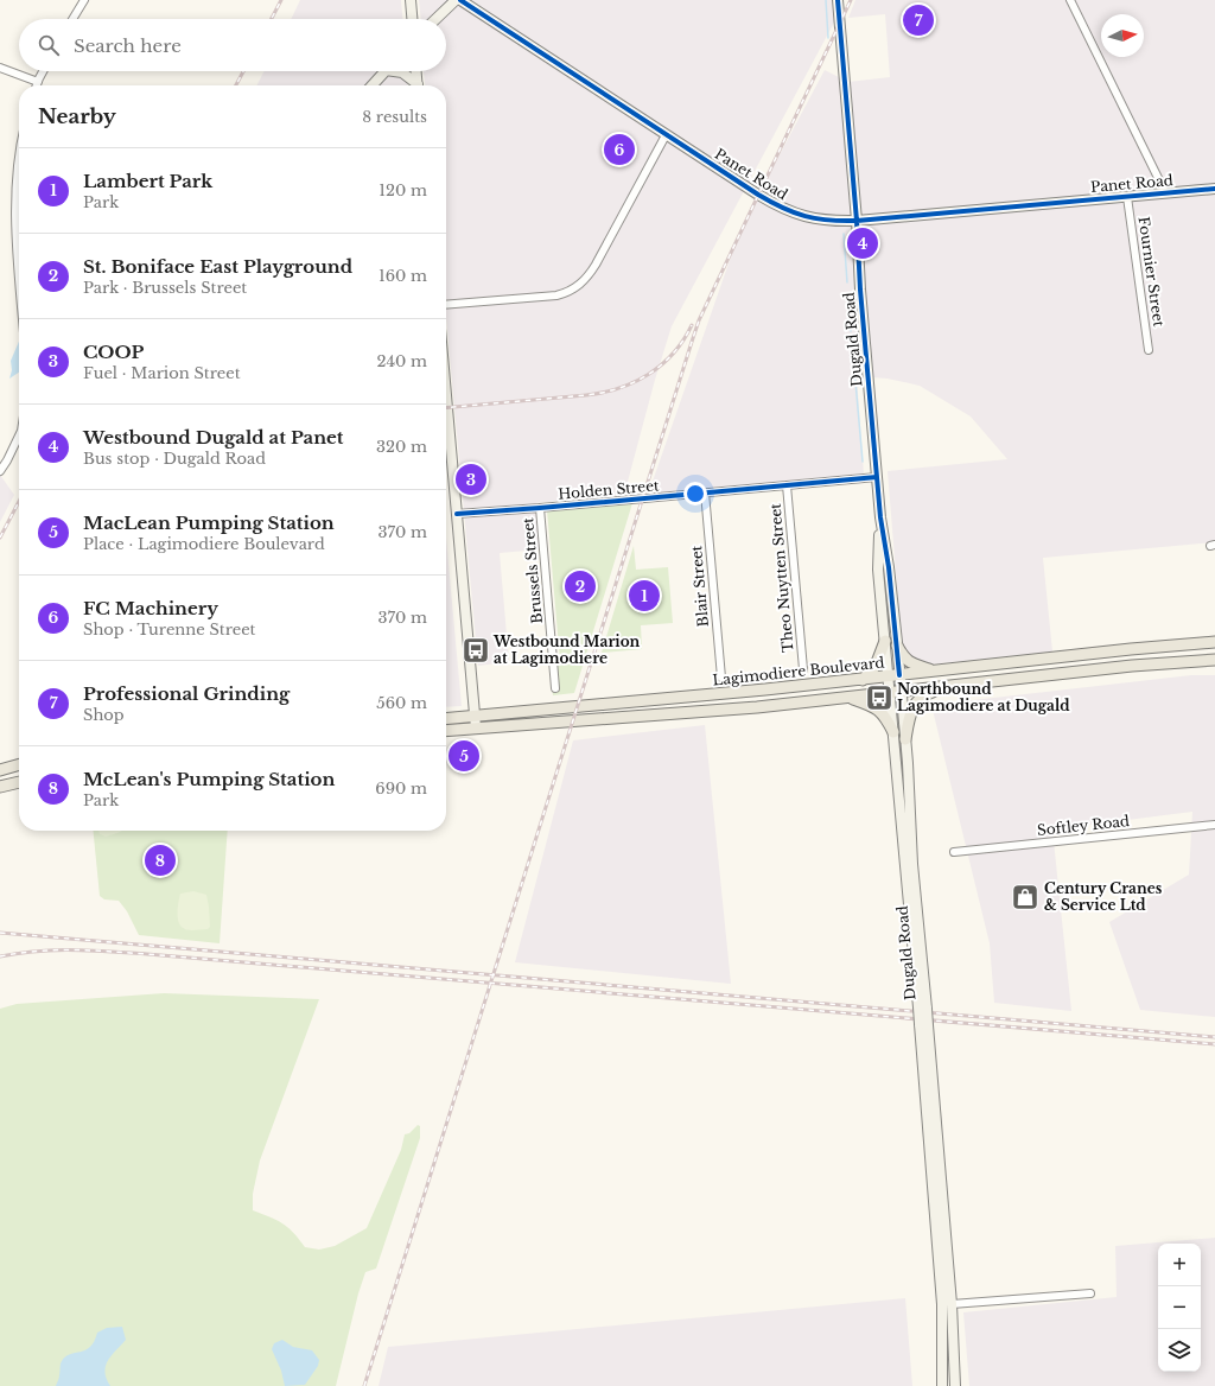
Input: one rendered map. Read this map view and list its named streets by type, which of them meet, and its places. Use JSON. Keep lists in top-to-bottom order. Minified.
{"streets":{"main road":["Panet Road","Dugald Road","Lagimodiere Boulevard"],"street":["Fournier Street","Holden Street","Brussels Street","Theo Nuytten Street","Blair Street","Softley Road"]},"crossings":[["Panet Road","Fournier Street"],["Panet Road","Dugald Road"],["Dugald Road","Holden Street"],["Dugald Road","Lagimodiere Boulevard"],["Holden Street","Brussels Street"],["Holden Street","Theo Nuytten Street"],["Holden Street","Blair Street"]],"places":{"bus stop":["Westbound Marion at Lagimodiere","Northbound Lagimodiere at Dugald"],"shop":["Century Cranes & Service Ltd"]},"north":"right","page":{"pins":["7","6","4","3","2","1","5","8"],"search":"Search here","heading":["Nearby","8 results"],"list":[{"mark":"1","name":"Lambert Park","note":"Park","value":"120 m"},{"mark":"2","name":"St. Boniface East Playground","note":"Park · Brussels Street","value":"160 m"},{"mark":"3","name":"COOP","note":"Fuel · Marion Street","value":"240 m"},{"mark":"4","name":"Westbound Dugald at Panet","note":"Bus stop · Dugald Road","value":"320 m"},{"mark":"5","name":"MacLean Pumping Station","note":"Place · Lagimodiere Boulevard","value":"370 m"},{"mark":"6","name":"FC Machinery","note":"Shop · Turenne Street","value":"370 m"},{"mark":"7","name":"Professional Grinding","note":"Shop","value":"560 m"},{"mark":"8","name":"McLean's Pumping Station","note":"Park","value":"690 m"}],"map_buttons":["+","−"]}}
